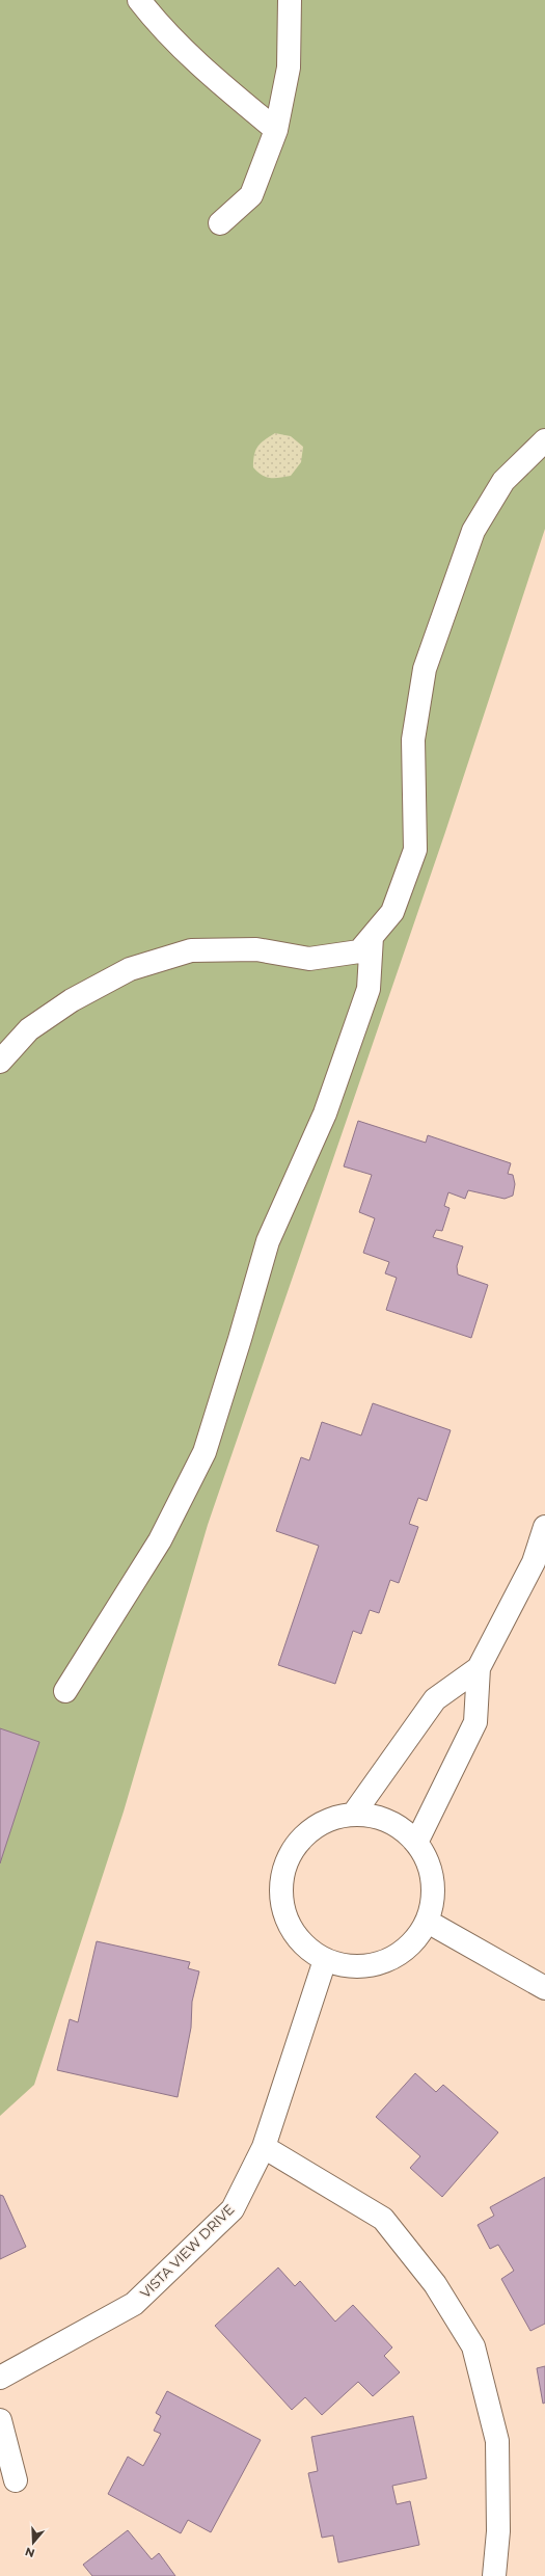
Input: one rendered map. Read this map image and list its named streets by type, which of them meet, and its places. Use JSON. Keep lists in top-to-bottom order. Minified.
{"streets":{"street":["VISTA VIEW DRIVE"]},"north":"bottom"}
